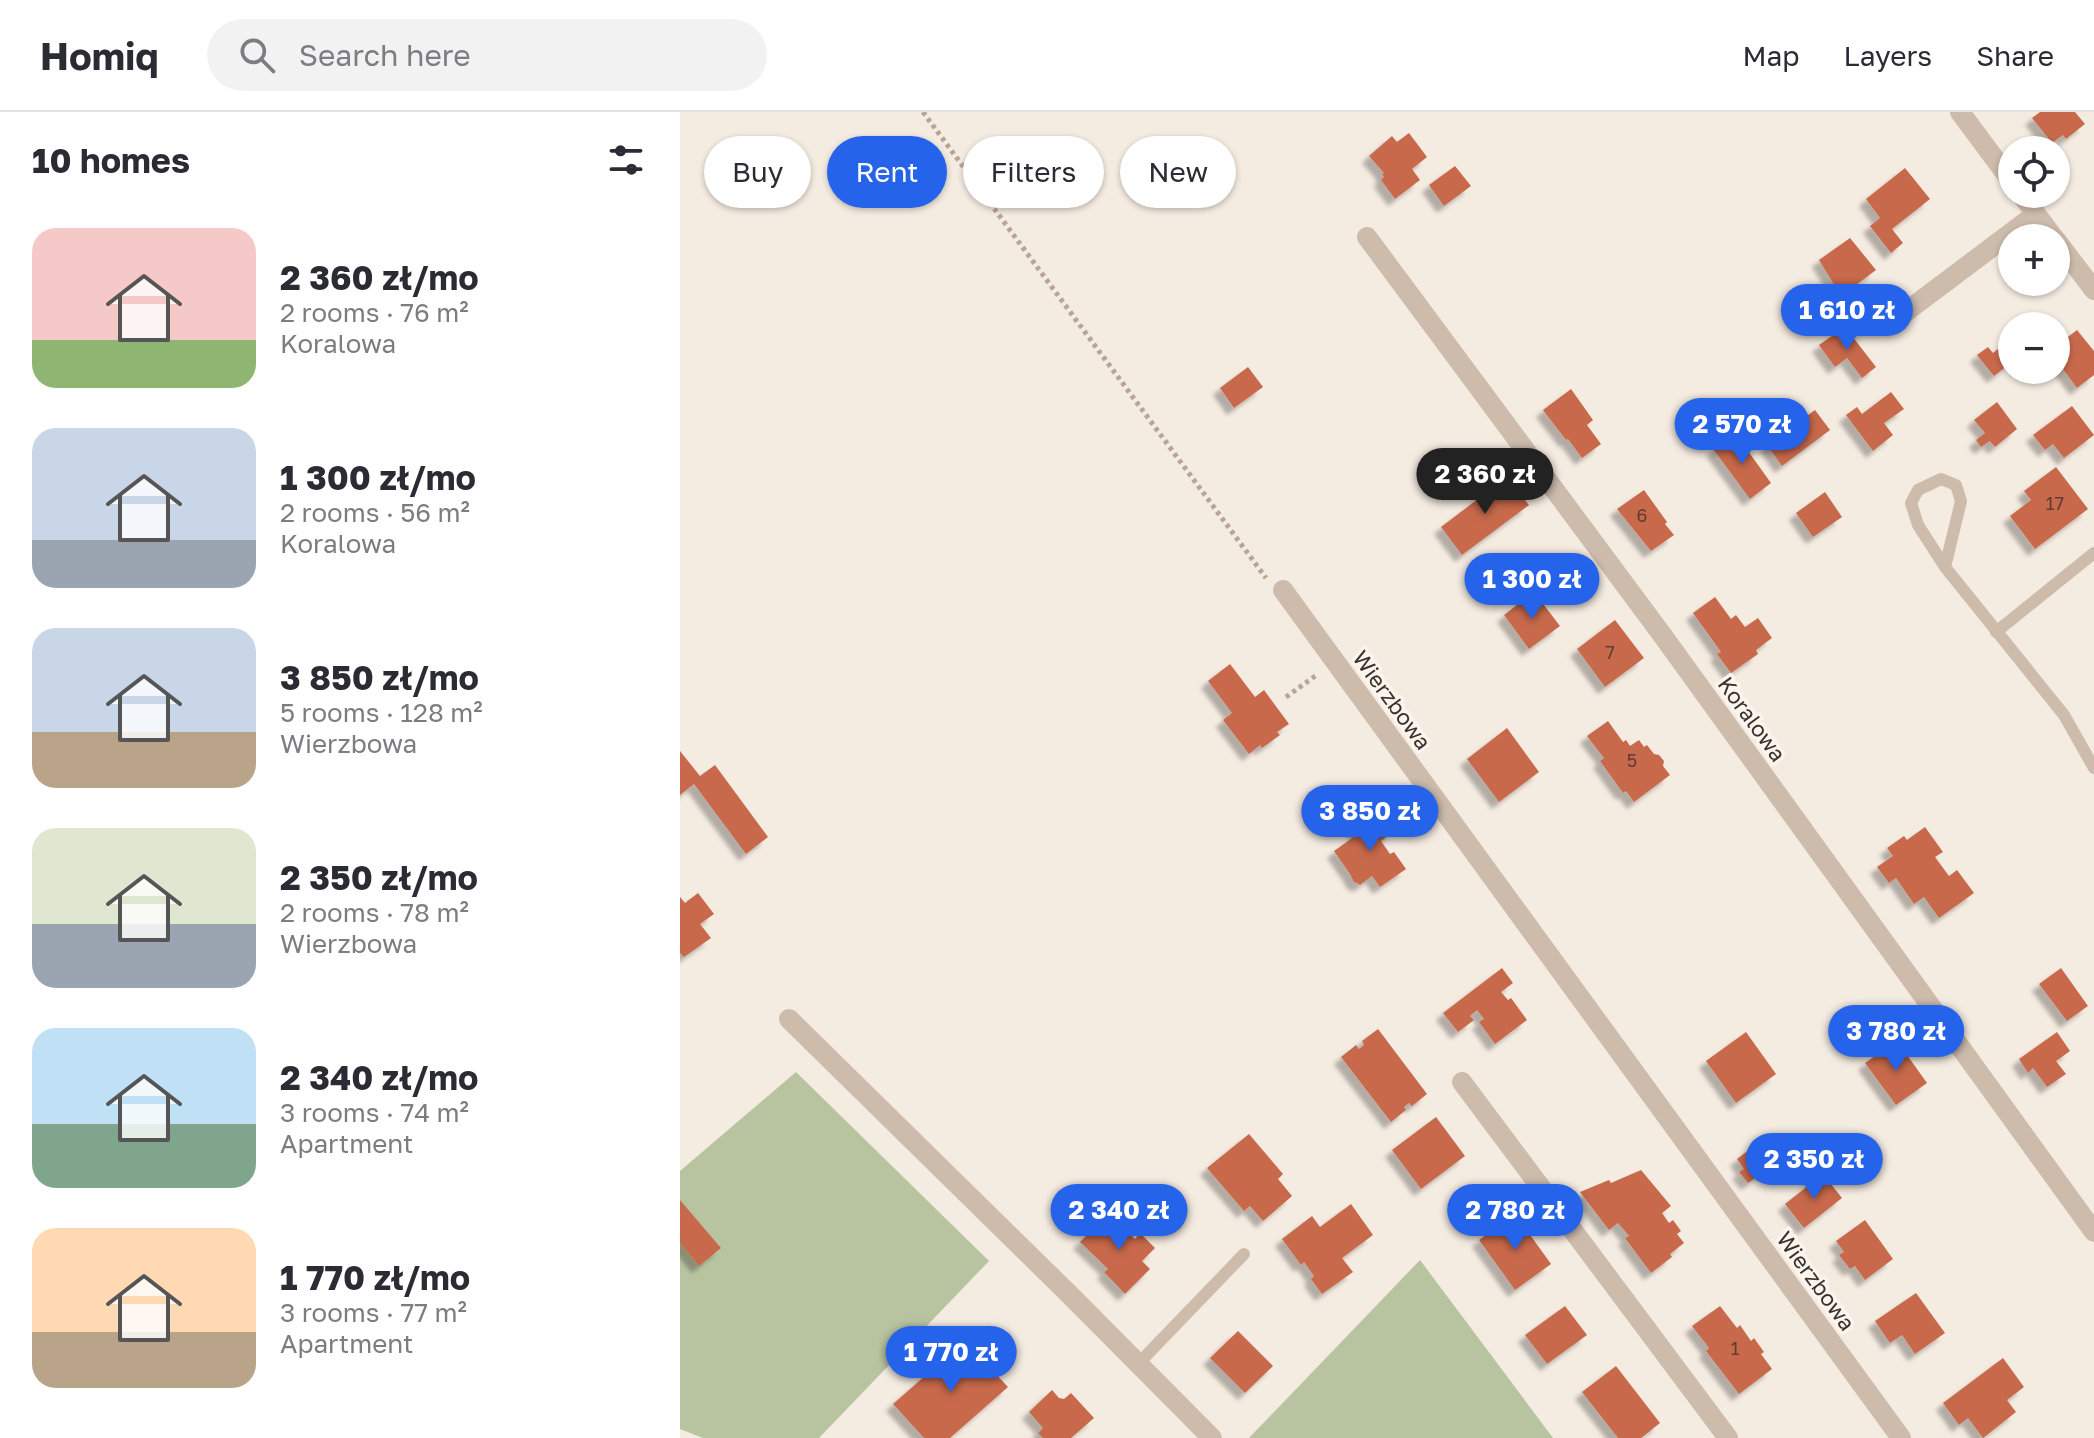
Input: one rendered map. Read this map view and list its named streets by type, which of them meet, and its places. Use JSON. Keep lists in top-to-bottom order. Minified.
{"streets":{"street":["Wierzbowa","Koralowa"]},"house_numbers":["17","6","7","5","1"],"page":{"header":"Homiq","search":"Search here","nav":["Map","Layers","Share"],"heading":"10 homes","map_buttons":["+","−"],"chip":["Buy","Rent","Filters","New"],"list":[{"name":"2 360 zł/mo","note":"2 rooms · 76 m² · Koralowa"},{"name":"1 300 zł/mo","note":"2 rooms · 56 m² · Koralowa"},{"name":"3 850 zł/mo","note":"5 rooms · 128 m² · Wierzbowa"},{"name":"2 350 zł/mo","note":"2 rooms · 78 m² · Wierzbowa"},{"name":"2 340 zł/mo","note":"3 rooms · 74 m² · Apartment"},{"name":"1 770 zł/mo","note":"3 rooms · 77 m² · Apartment"}],"price":["1 610 zł","2 570 zł","2 360 zł","1 300 zł","3 850 zł","3 780 zł","2 350 zł","2 340 zł","2 780 zł","1 770 zł"]}}
